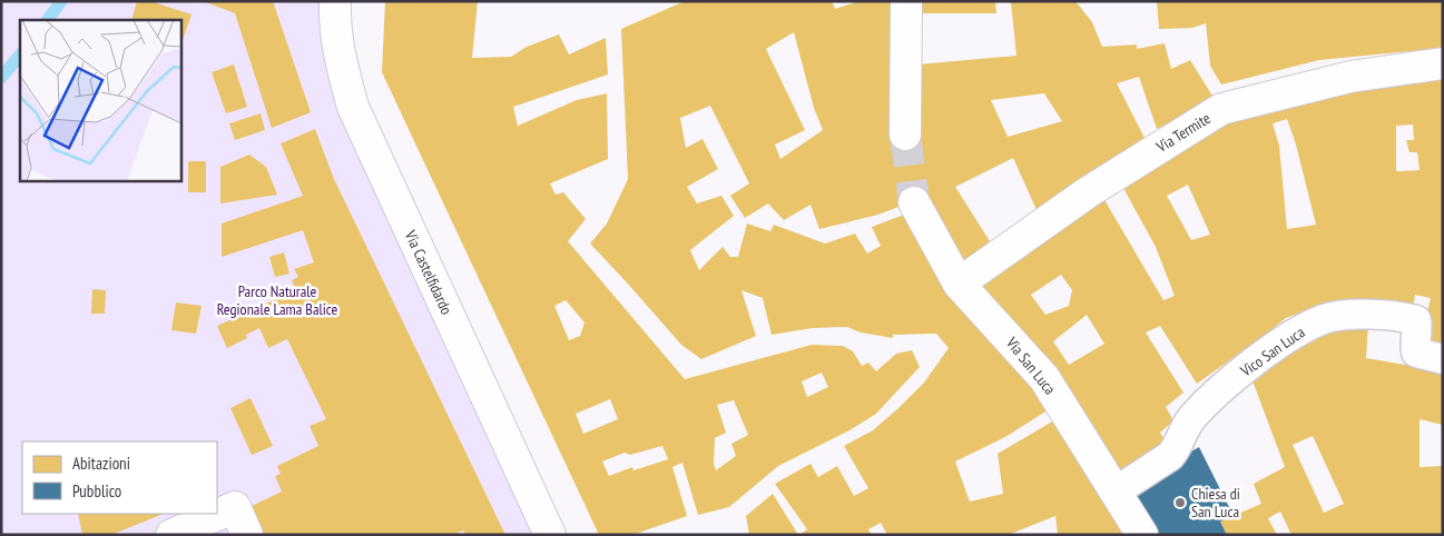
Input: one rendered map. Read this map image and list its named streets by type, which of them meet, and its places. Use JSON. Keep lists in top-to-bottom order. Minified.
{"streets":{"street":["Via Termite","Via Castelfidardo","Vico San Luca","Via San Luca"]},"crossings":[["Via Termite","Via San Luca"],["Vico San Luca","Via San Luca"]],"parks":["Parco Naturale Regionale Lama Balice"],"places":["Chiesa di San Luca"],"legend":["Abitazioni","Pubblico"]}
